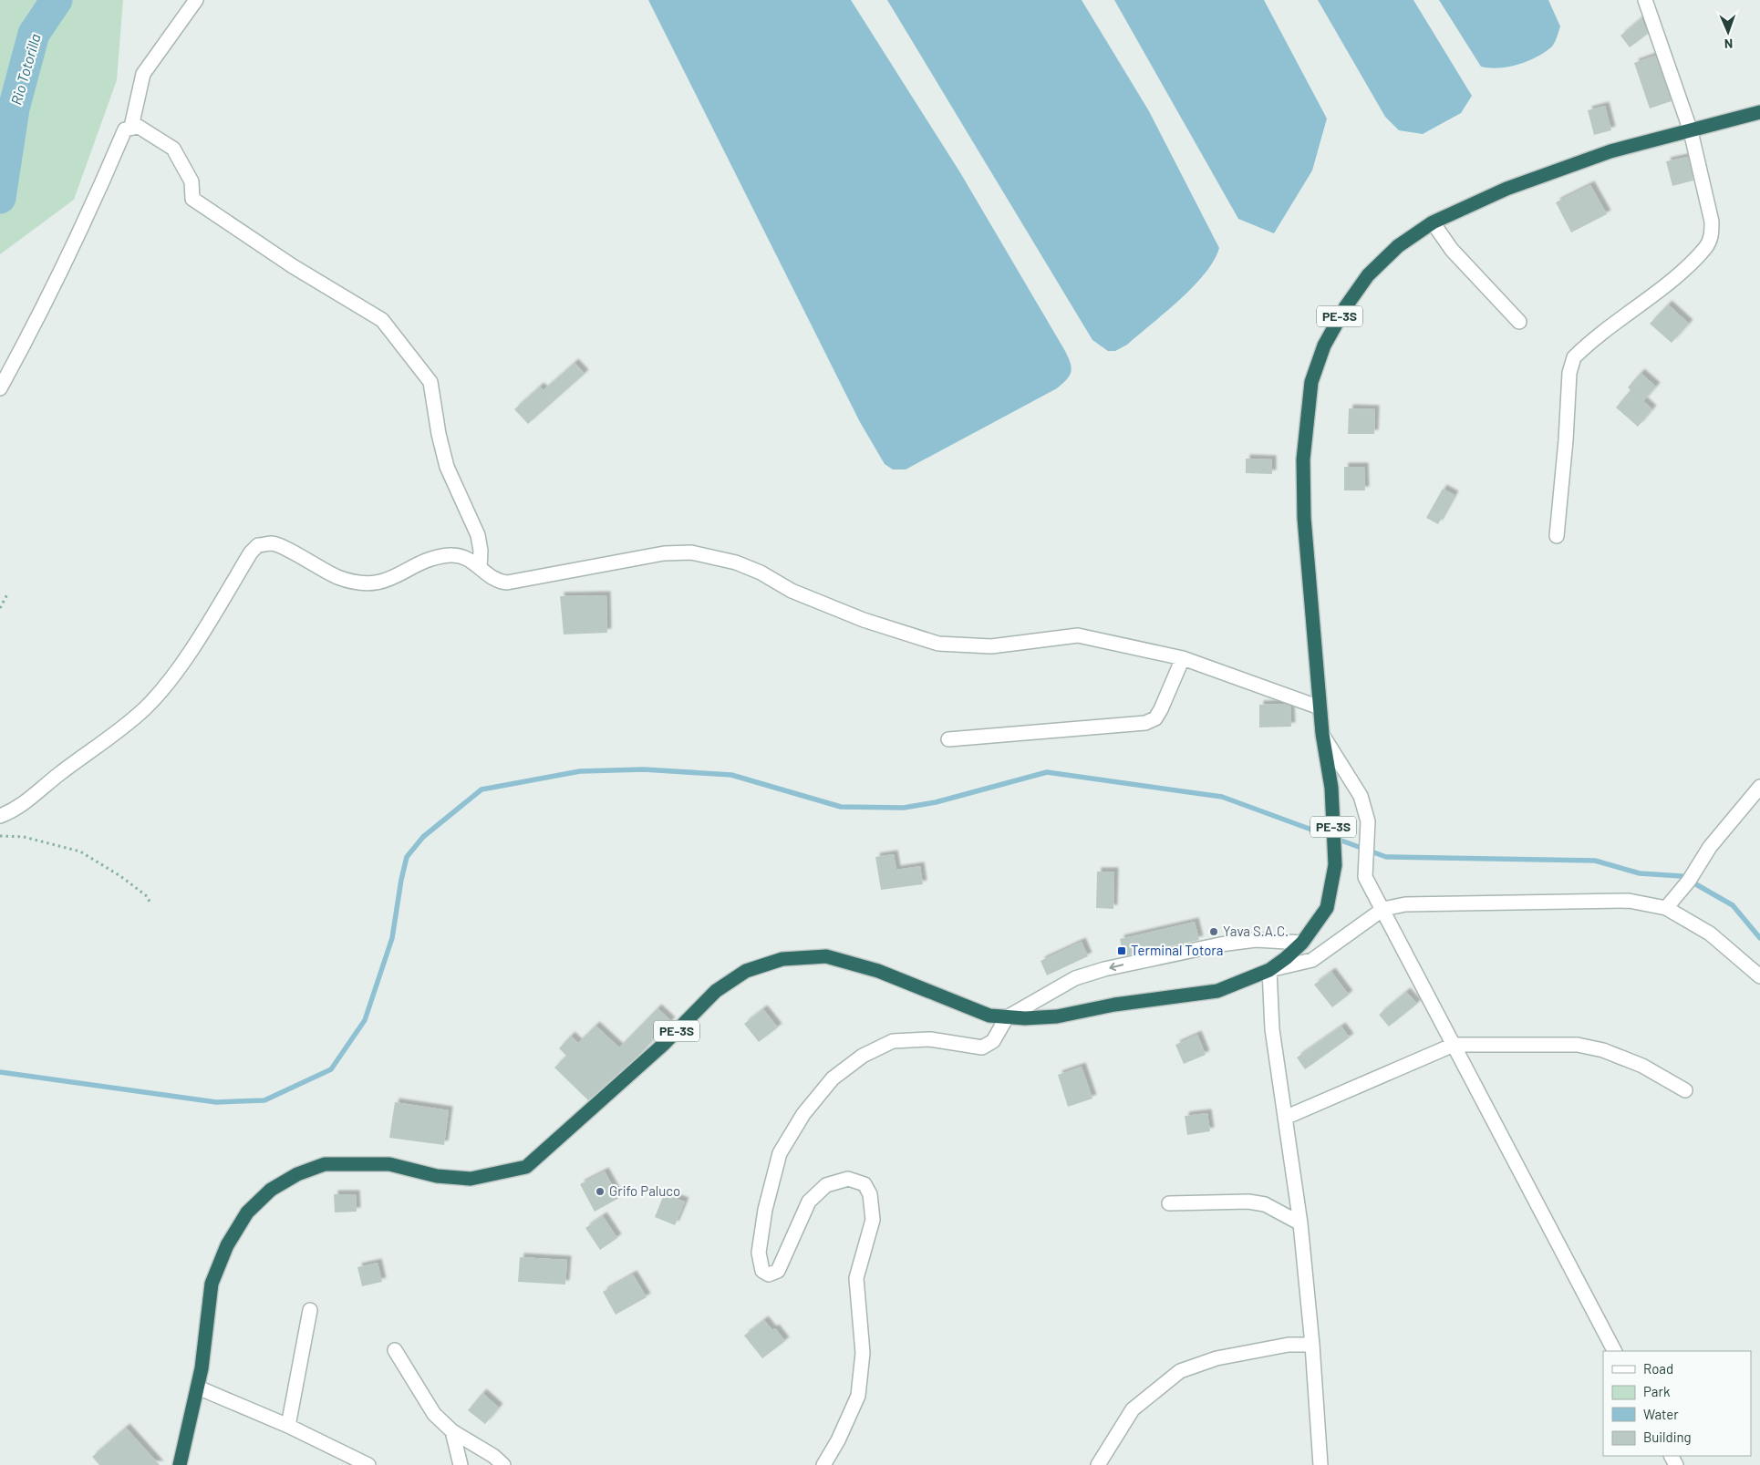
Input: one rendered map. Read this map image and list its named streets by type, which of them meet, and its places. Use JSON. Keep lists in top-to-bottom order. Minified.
{"streets":{"highway":["PE-3S"]},"water":["Rio Totorilla"],"places":{"other":["Yava S.A.C.","Grifo Paluco"],"transit":["Terminal Totora"]},"legend":["Road","Park","Water","Building"],"north":"bottom"}
